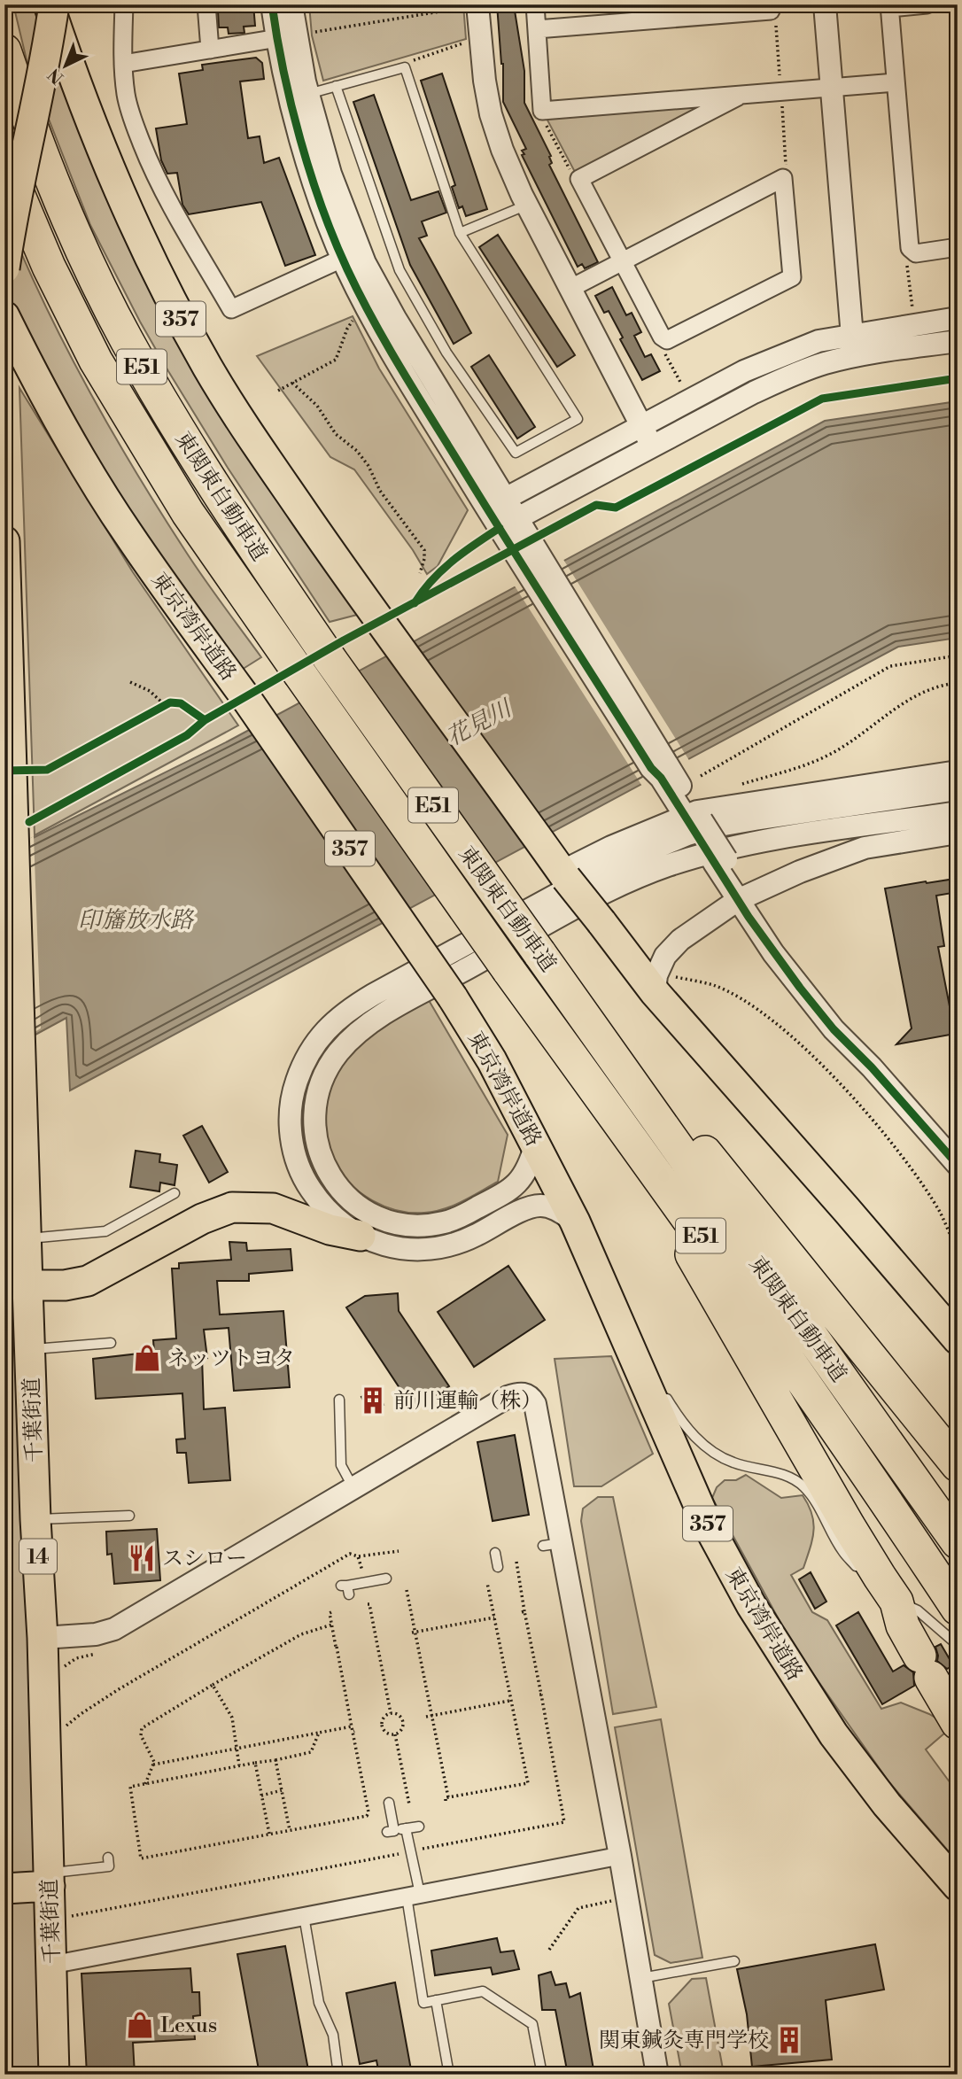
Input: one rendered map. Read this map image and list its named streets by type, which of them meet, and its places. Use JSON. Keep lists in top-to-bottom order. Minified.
{"streets":{"highway":["357","E51","東関東自動車道","東京湾岸道路","千葉街道","14"]},"water":["花見川","印旛放水路"],"places":{"shop":["ネッツトヨタ","Lexus"],"building":["前川運輸（株）","関東鍼灸専門学校"],"restaurant":["スシロー"]},"north":"bottom left"}
